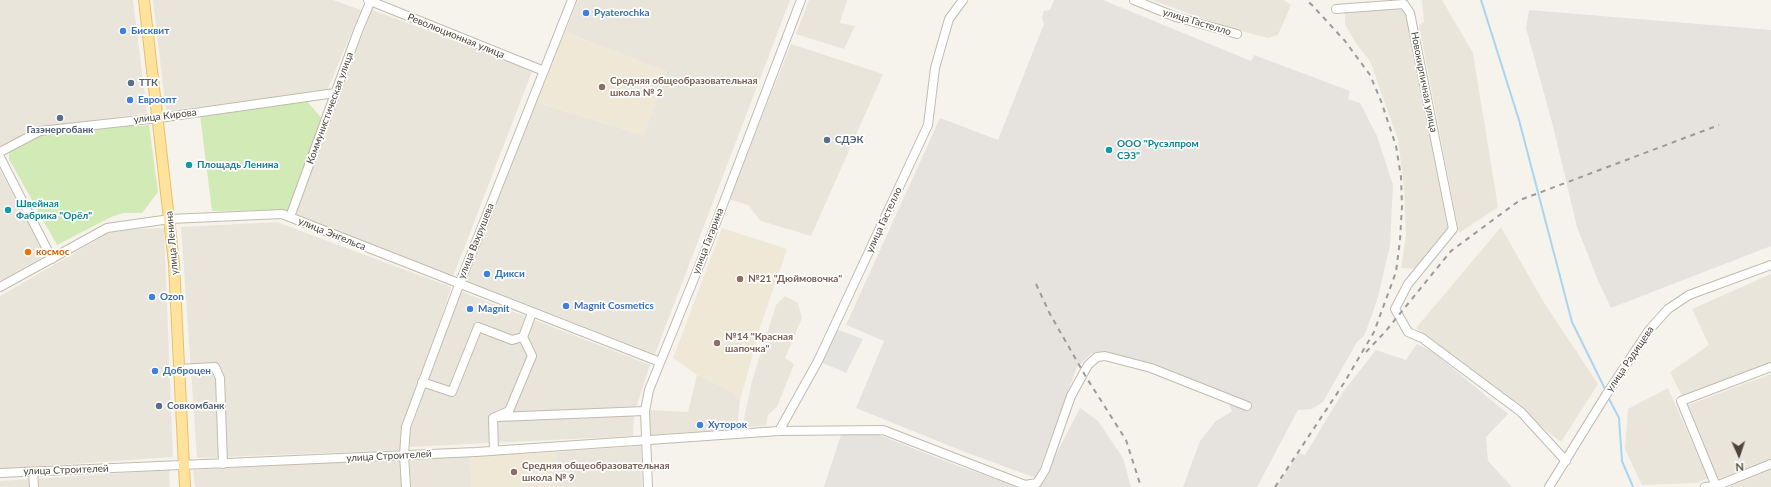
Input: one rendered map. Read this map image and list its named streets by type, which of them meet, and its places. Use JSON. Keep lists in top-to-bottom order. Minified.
{"streets":{"main road":["улица Ленина"],"street":["улица Гастелло","Революционная улица","Новокирпичная улица","Коммунистическая улица","улица Кирова","улица Энгельса","улица Вахрушева","улица Гагарина","улица Радищева","улица Строителей"]},"crossings":[["улица Гастелло","улица Строителей"],["Революционная улица","Коммунистическая улица"],["Революционная улица","улица Вахрушева"],["Новокирпичная улица","улица Радищева"],["Коммунистическая улица","улица Кирова"],["Коммунистическая улица","улица Энгельса"],["улица Кирова","улица Ленина"],["улица Энгельса","улица Вахрушева"],["улица Энгельса","улица Гагарина"],["улица Энгельса","улица Ленина"],["улица Вахрушева","улица Строителей"],["улица Гагарина","улица Строителей"],["улица Ленина","улица Строителей"]],"places":["Pyaterochka","Бисквит","ТТК","Средняя общеобразовательная школа № 2","Евроопт","Газэнергобанк","СДЭК","ООО \"Русэлпром СЭЗ\"","Площадь Ленина","Швейная Фабрика \"Орёл\"","космос","Дикси","№21 \"Дюймовочка\"","Ozon","Magnit Cosmetics","Magnit","№14 \"Красная шапочка\"","Доброцен","Совкомбанк","Хуторок","Средняя общеобразовательная школа № 9"],"north":"bottom"}
